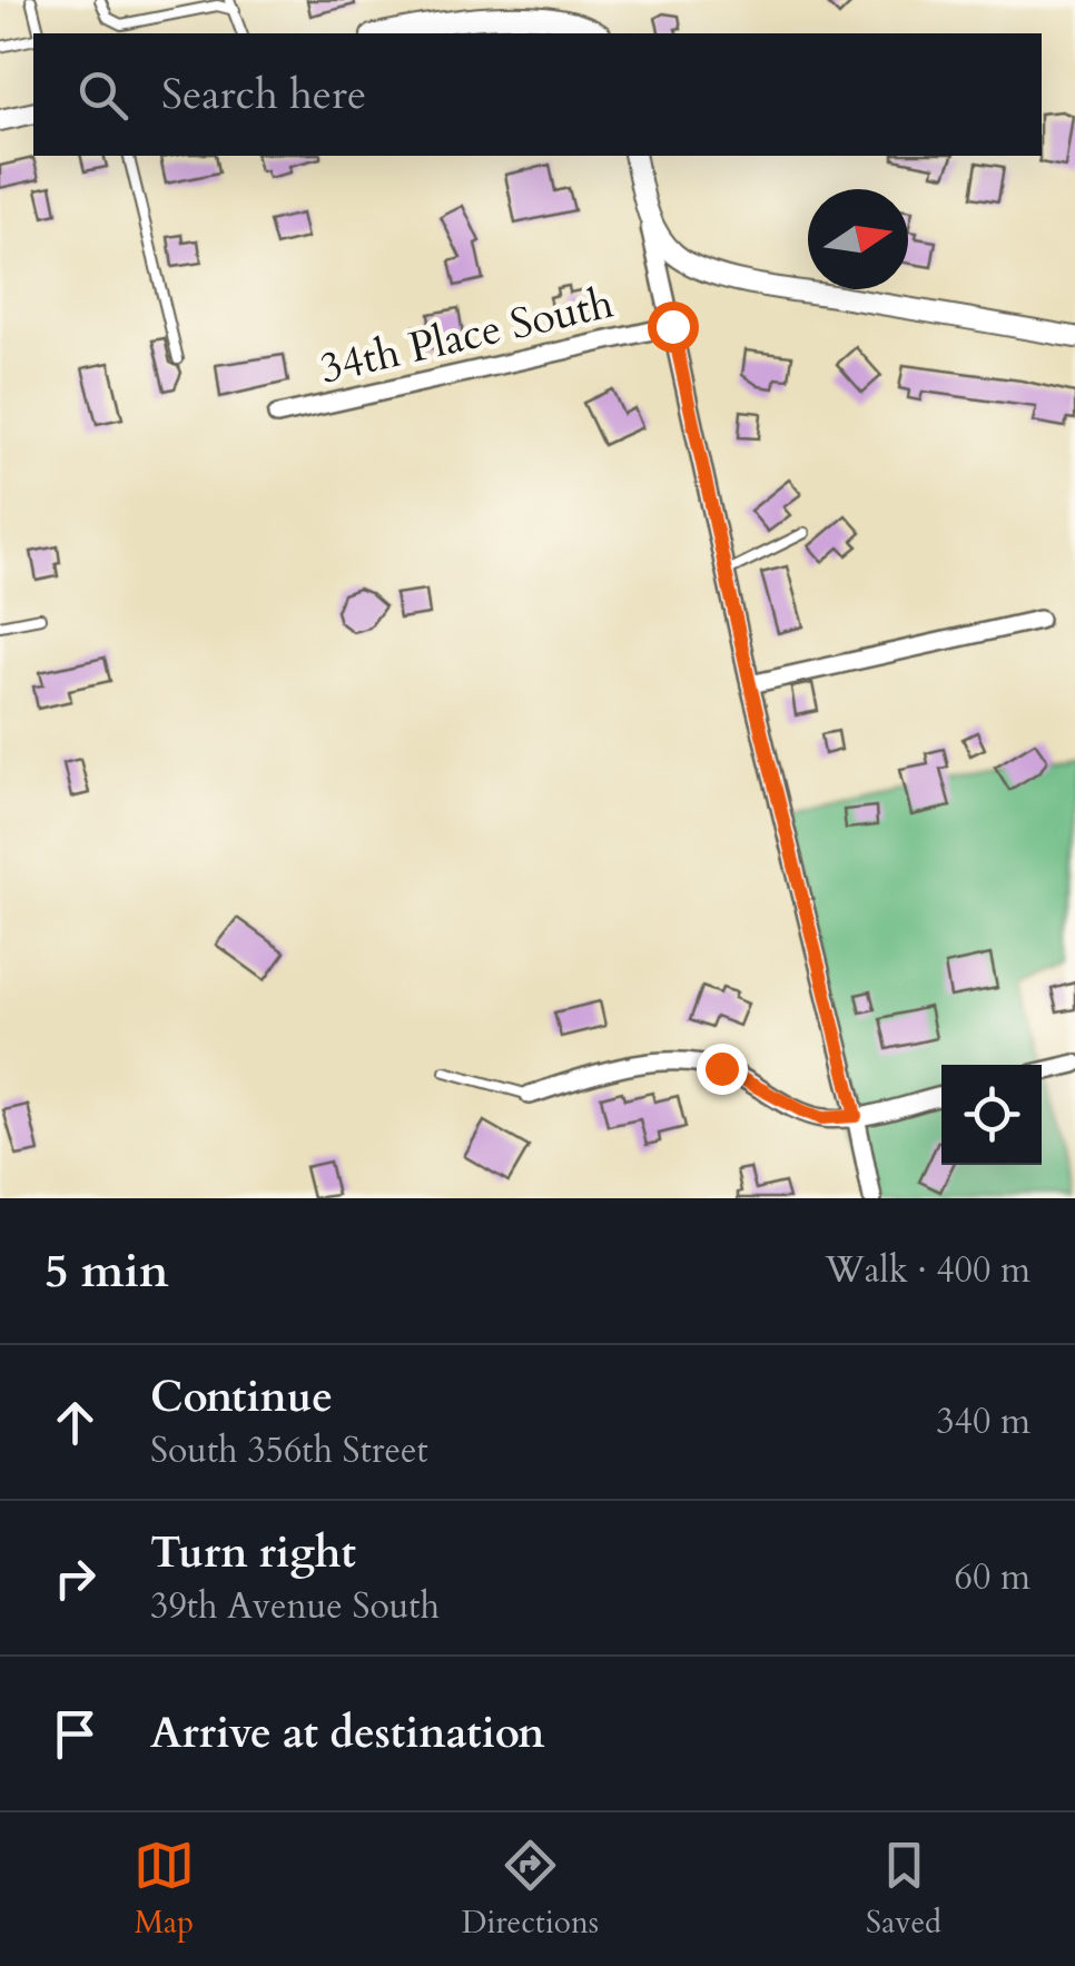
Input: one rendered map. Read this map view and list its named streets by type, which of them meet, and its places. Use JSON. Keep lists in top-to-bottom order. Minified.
{"streets":{"street":["34th Place South"]},"north":"right","page":{"search":"Search here","heading":["5 min","Walk · 400 m"],"list":[["Continue","South 356th Street","340 m"],["Turn right","39th Avenue South","60 m"],"Arrive at destination"],"nav":["Map","Directions","Saved"]}}
